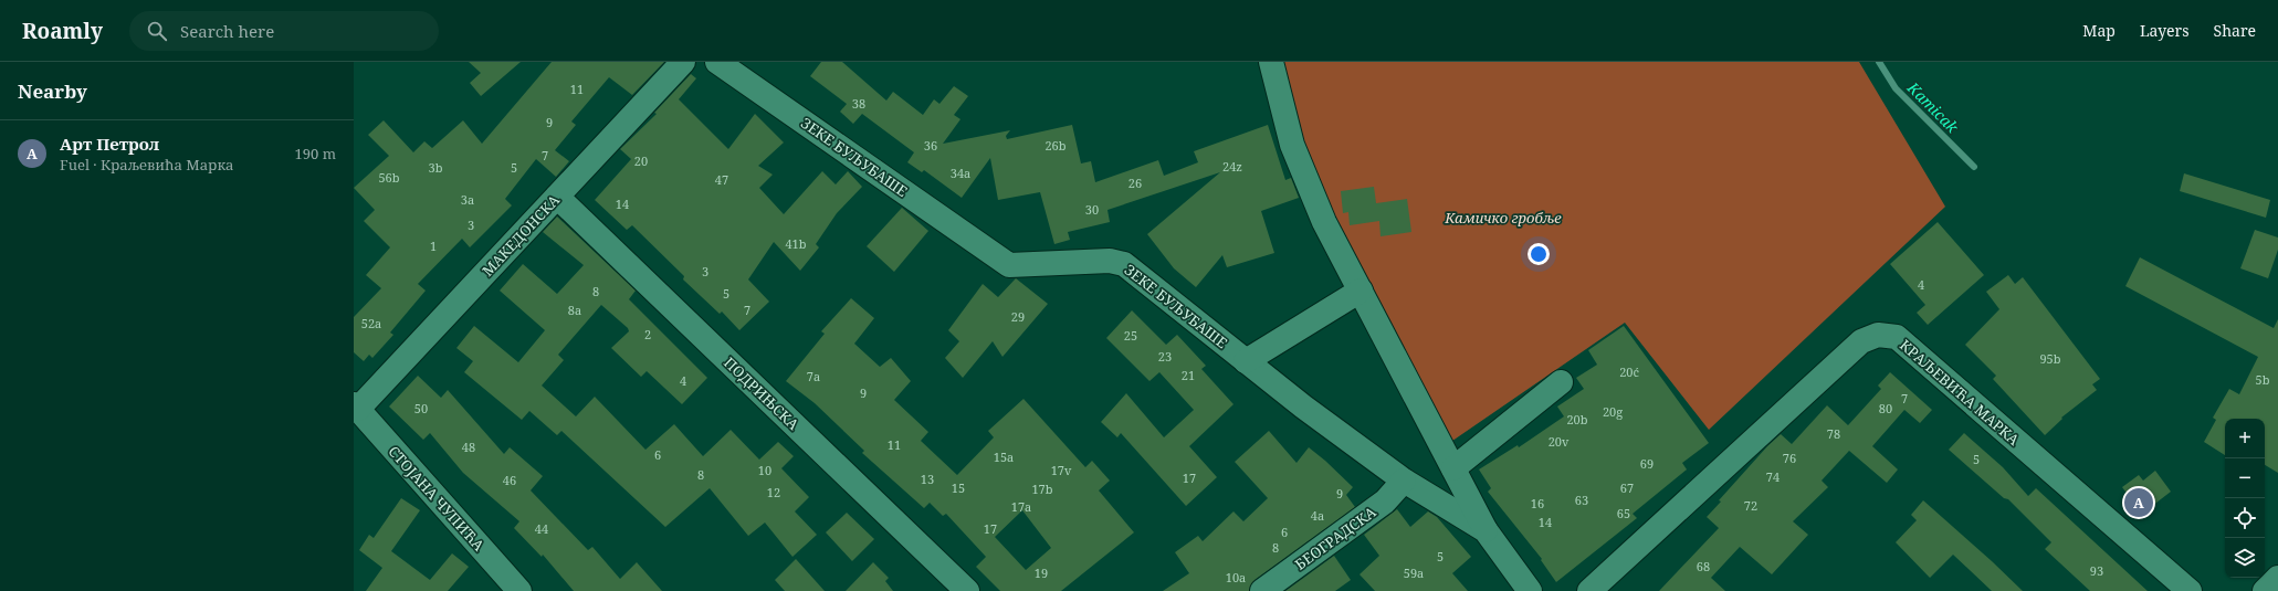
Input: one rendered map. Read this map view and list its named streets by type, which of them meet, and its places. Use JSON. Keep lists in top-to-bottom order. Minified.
{"streets":{"street":["ЗЕКЕ БУЉУБАШЕ","МАКЕДОНСКА","КРАЉЕВИЋА МАРКА","ПОДРИЊСКА","СТОЈАНА ЧУПИЋА","БЕОГРАДСКА"]},"crossings":[["ЗЕКЕ БУЉУБАШЕ","БЕОГРАДСКА"],["МАКЕДОНСКА","ПОДРИЊСКА"],["МАКЕДОНСКА","СТОЈАНА ЧУПИЋА"]],"water":["Kamicak"],"parks":["Камичко гробље"],"house_numbers":["11","38","9","36","26b","7","20","24z","3b","5","34a","56b","47","26","3a","14","30","3","41b","1","3","4","8","5","8a","7","29","52a","2","25","23","95b","20ć","21","7a","5b","4","9","7","50","80","20g","20b","78","20v","11","48","6","15a","76","5","69","10","17v","8","74","17","13","46","15","67","17b","12","9","63","16","72","17a","65","4a","14","44","17","6","8","5","68","93","19","59a","10a"],"page":{"header":"Roamly","search":"Search here","nav":["Map","Layers","Share"],"heading":"Nearby","list":[{"mark":"A","name":"Арт Петрол","note":"Fuel · Краљевића Марка","value":"190 m"}],"map_buttons":["+","−"],"pins":"A"}}
